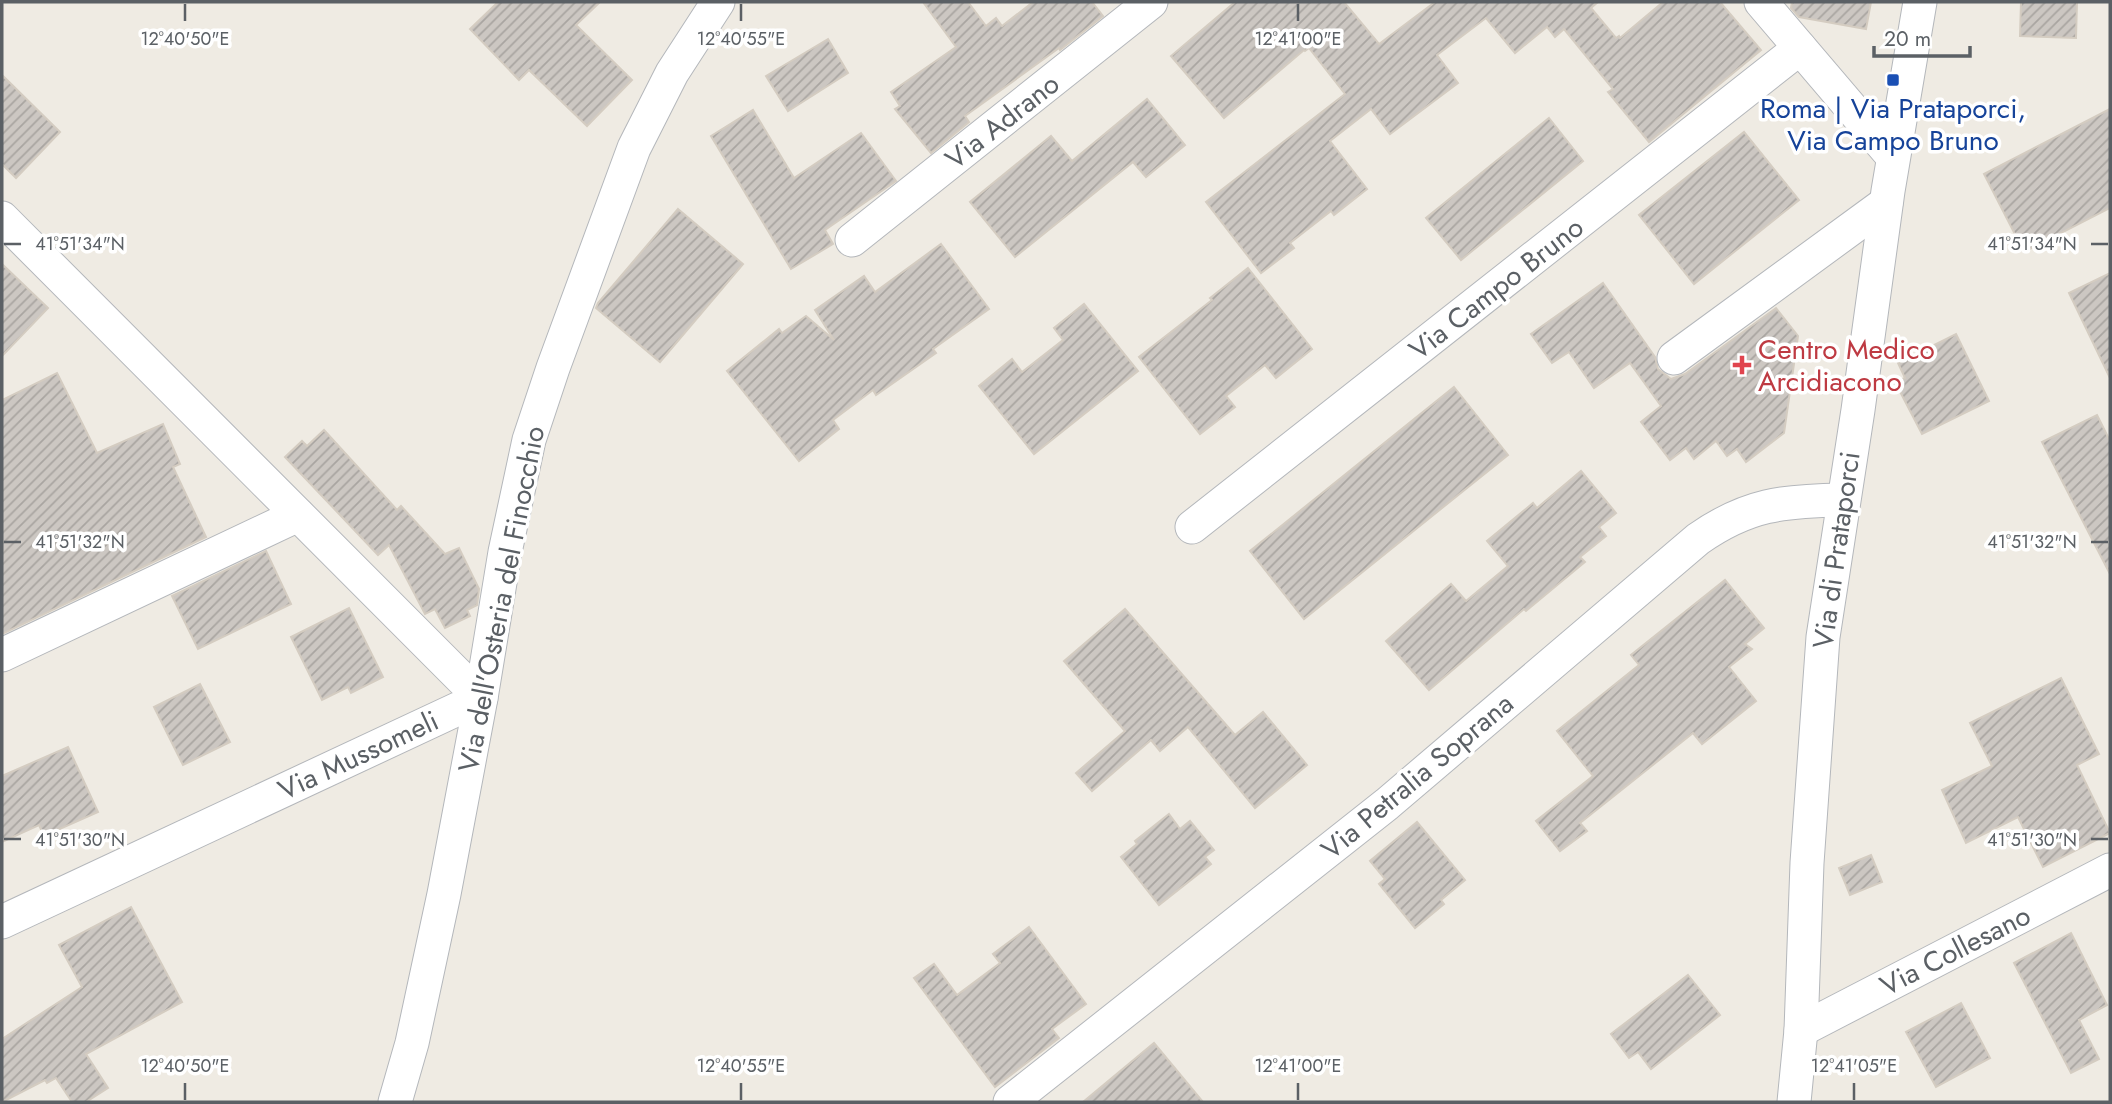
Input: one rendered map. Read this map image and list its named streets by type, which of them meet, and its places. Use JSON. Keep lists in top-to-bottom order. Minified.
{"streets":{"street":["Via Adrano","Via Campo Bruno","Via di Prataporci","Via dell'Osteria del Finocchio","Via Mussomeli","Via Petralia Soprana","Via Collesano"]},"crossings":[["Via di Prataporci","Via Petralia Soprana"],["Via di Prataporci","Via Collesano"],["Via dell'Osteria del Finocchio","Via Mussomeli"]],"places":{"transit":["Roma | Via Prataporci, Via Campo Bruno"],"health":["Centro Medico Arcidiacono"]},"scale_bar":"20 m","coordinates":["12°40'50\"E","12°40'55\"E","12°41'00\"E","41°51'34\"N","41°51'32\"N","41°51'30\"N","12°41'05\"E"]}
